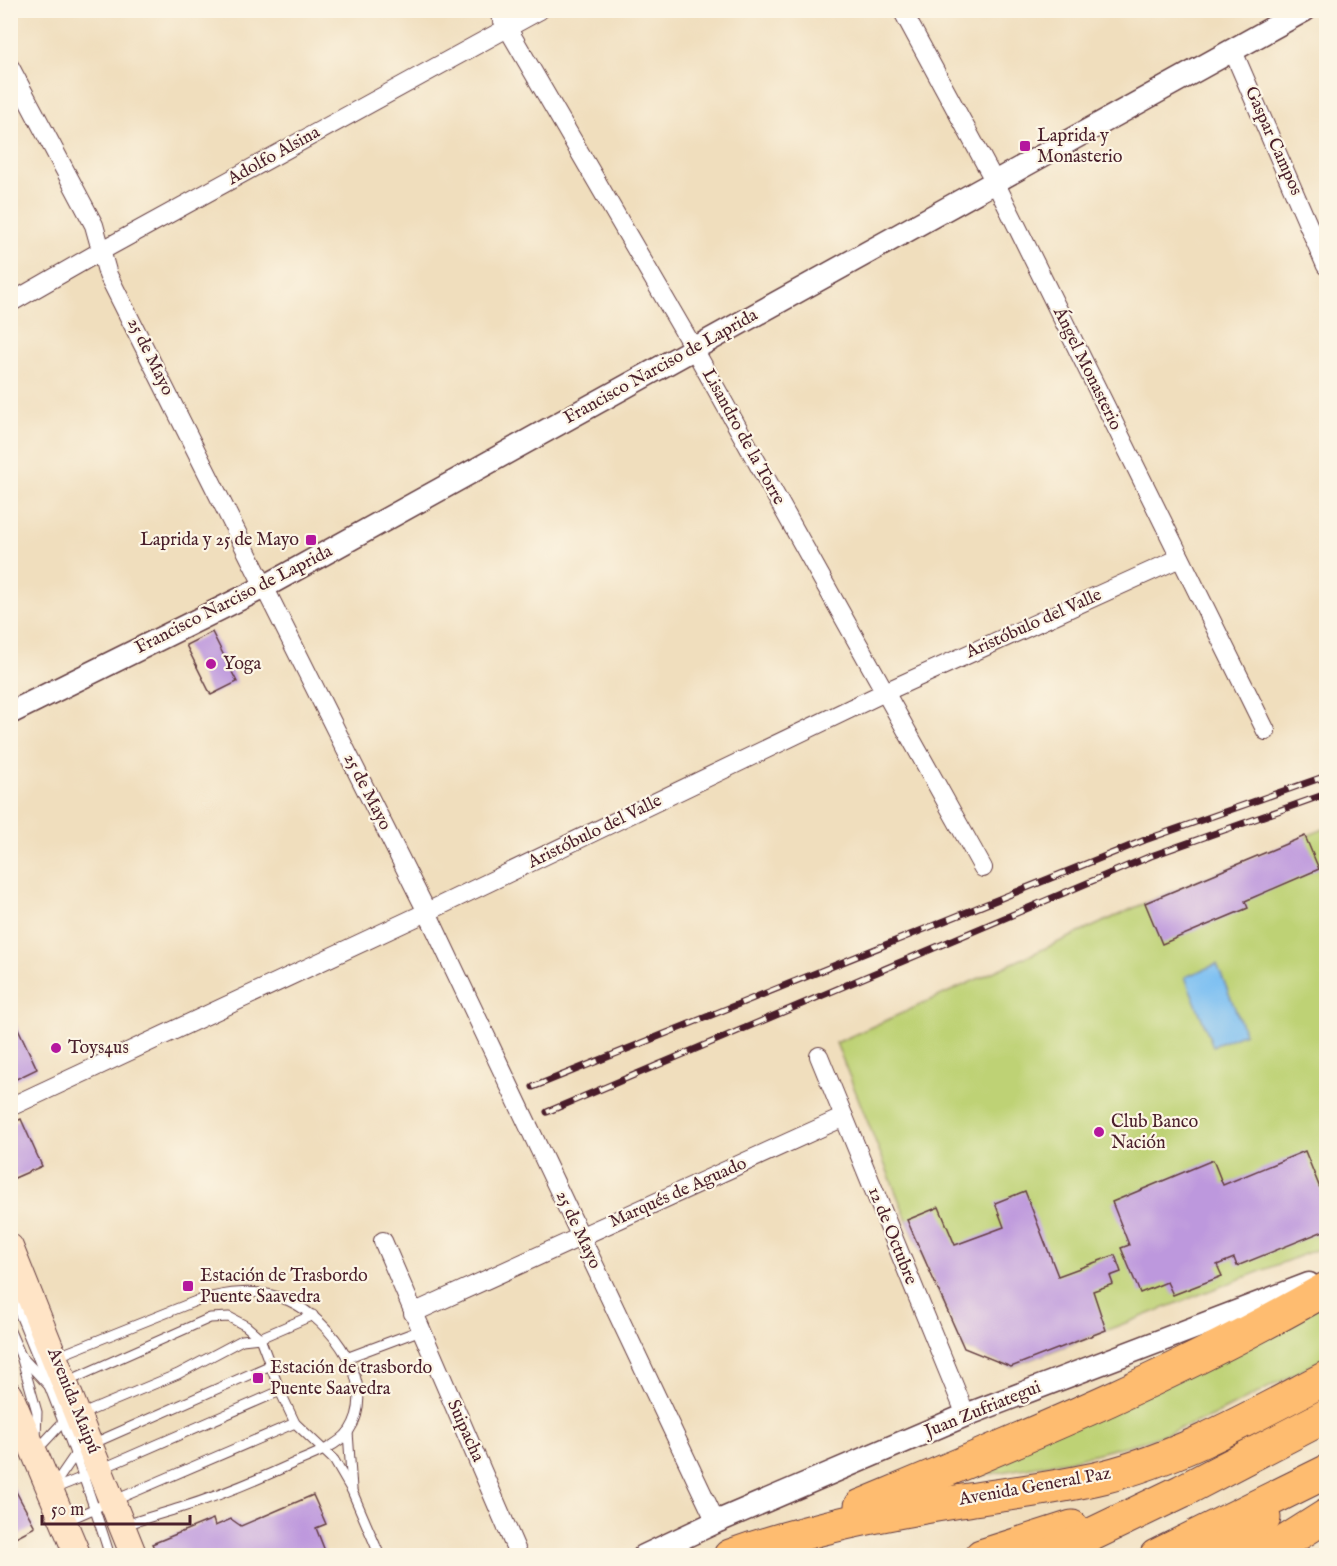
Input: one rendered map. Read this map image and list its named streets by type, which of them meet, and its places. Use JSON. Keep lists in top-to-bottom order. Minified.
{"streets":{"highway":["Avenida General Paz"],"main road":["Avenida Maipú"],"street":["Gaspar Campos","Adolfo Alsina","25 de Mayo","Francisco Narciso de Laprida","Ángel Monasterio","Lisandro de la Torre","Aristóbulo del Valle","Marqués de Aguado","12 de Octubre","Juan Zufriategui","Suipacha"]},"crossings":[["Gaspar Campos","Francisco Narciso de Laprida"],["Adolfo Alsina","25 de Mayo"],["Adolfo Alsina","Lisandro de la Torre"],["25 de Mayo","Francisco Narciso de Laprida"],["25 de Mayo","Aristóbulo del Valle"],["25 de Mayo","Marqués de Aguado"],["25 de Mayo","Juan Zufriategui"],["Francisco Narciso de Laprida","Ángel Monasterio"],["Francisco Narciso de Laprida","Lisandro de la Torre"],["Ángel Monasterio","Aristóbulo del Valle"],["Lisandro de la Torre","Aristóbulo del Valle"],["Marqués de Aguado","12 de Octubre"],["Marqués de Aguado","Suipacha"],["12 de Octubre","Juan Zufriategui"]],"places":{"transit":["Laprida y Monasterio","Laprida y 25 de Mayo","Estación de Trasbordo Puente Saavedra","Estación de trasbordo Puente Saavedra"],"other":["Yoga","Toys4us","Club Banco Nación"]},"scale_bar":"50 m"}
